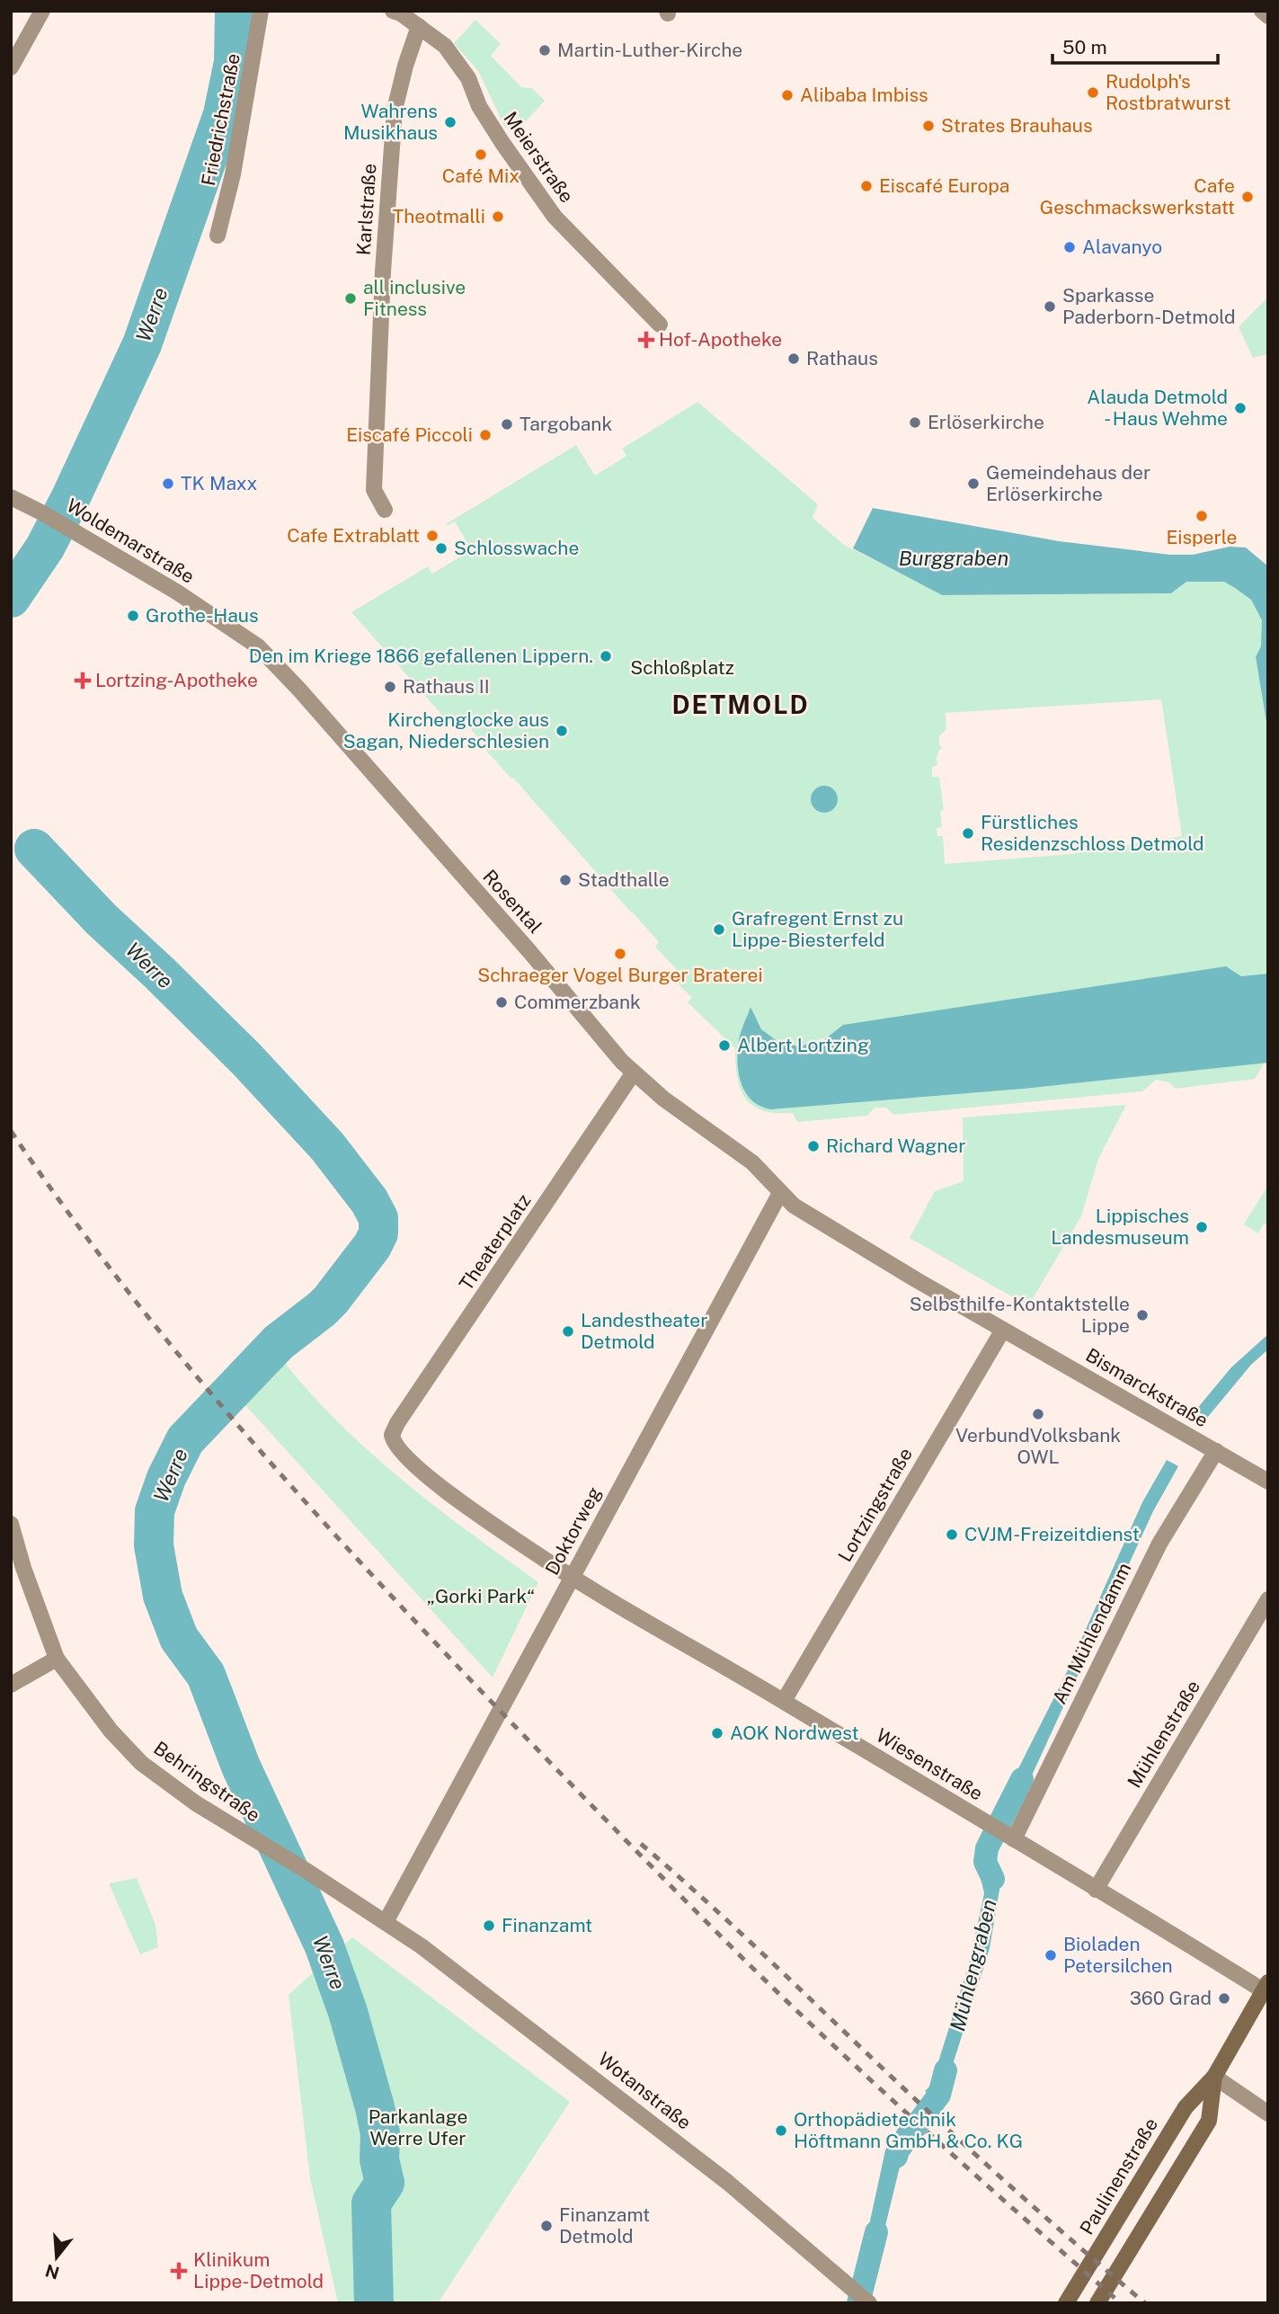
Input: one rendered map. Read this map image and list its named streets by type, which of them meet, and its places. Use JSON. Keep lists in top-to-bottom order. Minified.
{"streets":{"main road":["Paulinenstraße"],"street":["Friedrichstraße","Meierstraße","Karlstraße","Woldemarstraße","Rosental","Theaterplatz","Bismarckstraße","Lortzingstraße","Doktorweg","Am Mühlendamm","Mühlenstraße","Wiesenstraße","Behringstraße","Wotanstraße"]},"crossings":[["Meierstraße","Karlstraße"],["Woldemarstraße","Rosental"],["Rosental","Theaterplatz"],["Rosental","Bismarckstraße"],["Rosental","Doktorweg"],["Theaterplatz","Wiesenstraße"],["Bismarckstraße","Lortzingstraße"],["Bismarckstraße","Doktorweg"],["Bismarckstraße","Am Mühlendamm"],["Lortzingstraße","Wiesenstraße"],["Doktorweg","Wiesenstraße"],["Doktorweg","Behringstraße"],["Doktorweg","Wotanstraße"],["Am Mühlendamm","Wiesenstraße"],["Mühlenstraße","Wiesenstraße"],["Wiesenstraße","Paulinenstraße"],["Behringstraße","Wotanstraße"]],"districts":["DETMOLD"],"water":["Werre","Burggraben","Mühlengraben"],"parks":["Schloßplatz","„Gorki Park“","Parkanlage Werre Ufer"],"places":{"other":["Martin-Luther-Kirche","Rudolph's Rostbratwurst","Alibaba Imbiss","Wahrens Musikhaus","Strates Brauhaus","Café Mix","Eiscafé Europa","Cafe Geschmackswerkstatt","Theotmalli","Alavanyo","all inclusive Fitness","Sparkasse Paderborn-Detmold","Rathaus","Alauda Detmold - Haus Wehme","Erlöserkirche","Targobank","Eiscafé Piccoli","TK Maxx","Gemeindehaus der Erlöserkirche","Eisperle","Cafe Extrablatt","Schlosswache","Grothe-Haus","Den im Kriege 1866 gefallenen Lippern.","Rathaus II","Kirchenglocke aus Sagan, Niederschlesien","Fürstliches Residenzschloss Detmold","Stadthalle","Grafregent Ernst zu Lippe-Biesterfeld","Schraeger Vogel Burger Braterei","Commerzbank","Albert Lortzing","Richard Wagner","Lippisches Landesmuseum","Selbsthilfe-Kontaktstelle Lippe","Landestheater Detmold","VerbundVolksbank OWL","CVJM-Freizeitdienst","AOK Nordwest","Finanzamt","Bioladen Petersilchen","360 Grad","Orthopädietechnik Höftmann GmbH & Co. KG","Finanzamt Detmold"],"health":["Hof-Apotheke","Lortzing-Apotheke","Klinikum Lippe-Detmold"]},"scale_bar":"50 m","north":"bottom"}
